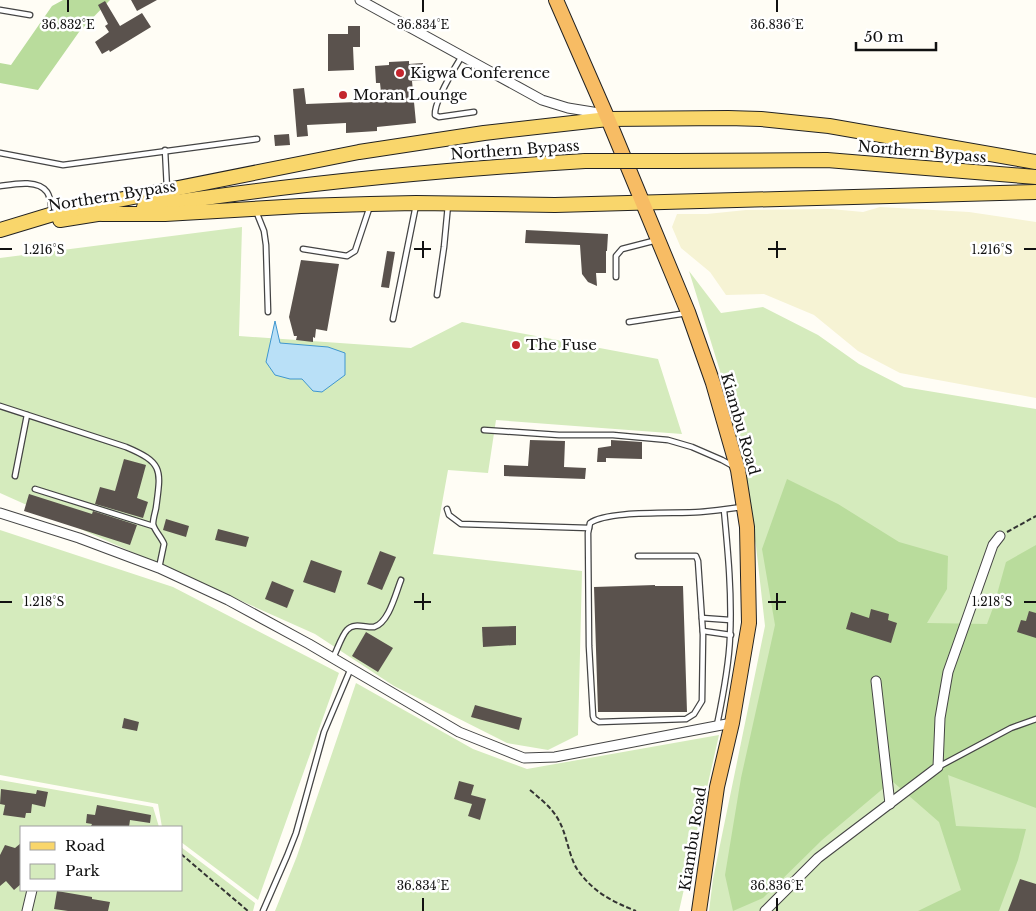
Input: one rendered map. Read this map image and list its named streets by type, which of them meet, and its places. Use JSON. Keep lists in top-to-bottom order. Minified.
{"streets":{"highway":["Kiambu Road"],"main road":["Northern Bypass"]},"places":["Kigwa Conference","Moran Lounge","The Fuse"],"legend":["Road","Park"],"scale_bar":"50 m","coordinates":["36.832°E","36.834°E","36.836°E","1.216°S","1.218°S"]}
